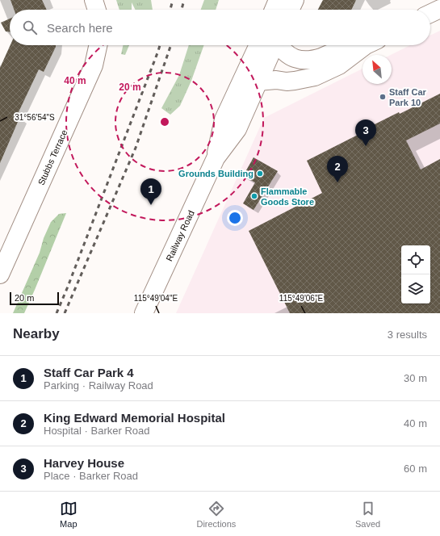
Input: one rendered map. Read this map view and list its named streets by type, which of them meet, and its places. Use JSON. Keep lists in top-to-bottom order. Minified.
{"streets":{"street":["Stubbs Terrace","Railway Road"]},"places":["Staff Car Park 10","Grounds Building","Flammable Goods Store"],"scale_bar":"20 m","north":"top left","page":{"search":"Search here","pins":["3","2","1"],"scale":"20 m","heading":["Nearby","3 results"],"list":[{"mark":"1","name":"Staff Car Park 4","note":"Parking · Railway Road","value":"30 m"},{"mark":"2","name":"King Edward Memorial Hospital","note":"Hospital · Barker Road","value":"40 m"},{"mark":"3","name":"Harvey House","note":"Place · Barker Road","value":"60 m"}],"nav":["Map","Directions","Saved"]},"coordinates":["31°56'54\"S","115°49'04\"E","115°49'06\"E"],"rings":["40 m","20 m"]}
